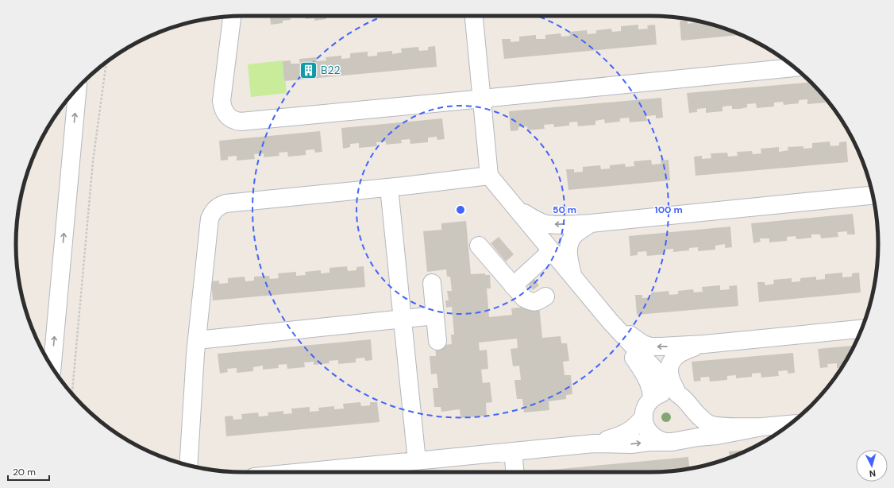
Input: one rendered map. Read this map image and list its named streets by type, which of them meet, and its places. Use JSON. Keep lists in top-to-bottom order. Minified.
{"places":{"building":["B22"]},"scale_bar":"20 m","north":"bottom","rings":["50 m","100 m"]}
